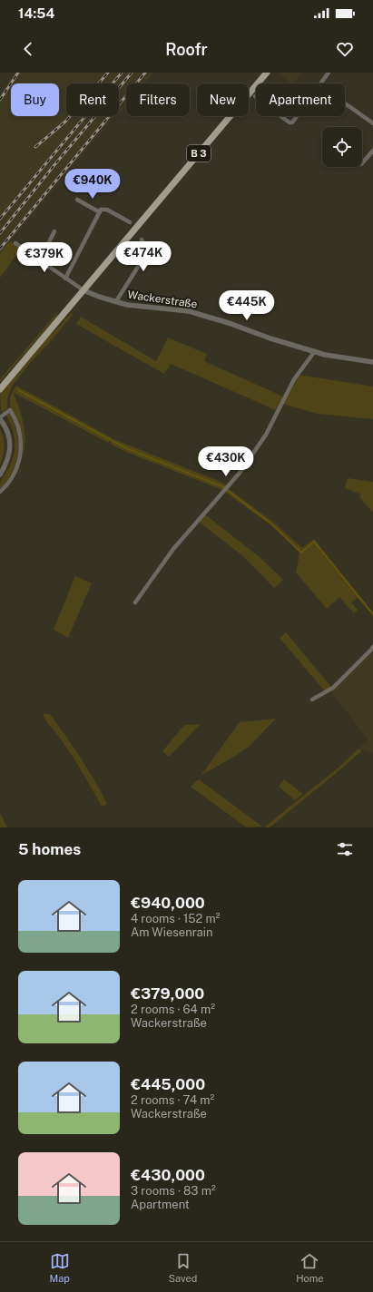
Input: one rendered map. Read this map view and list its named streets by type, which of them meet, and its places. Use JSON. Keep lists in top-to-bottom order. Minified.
{"streets":{"main road":["B 3"],"street":["Wackerstraße"]},"crossings":[["B 3","Wackerstraße"]],"page":{"status":"14:54","header":"Roofr","chip":["Buy","Rent","Filters","New","Apartment"],"price":["€940K","€474K","€379K","€445K","€430K"],"heading":"5 homes","list":[{"name":"€940,000","note":"4 rooms · 152 m² · Am Wiesenrain"},{"name":"€379,000","note":"2 rooms · 64 m² · Wackerstraße"},{"name":"€445,000","note":"2 rooms · 74 m² · Wackerstraße"},{"name":"€430,000","note":"3 rooms · 83 m² · Apartment"}],"tabs":["Map","Saved","Home"]}}
